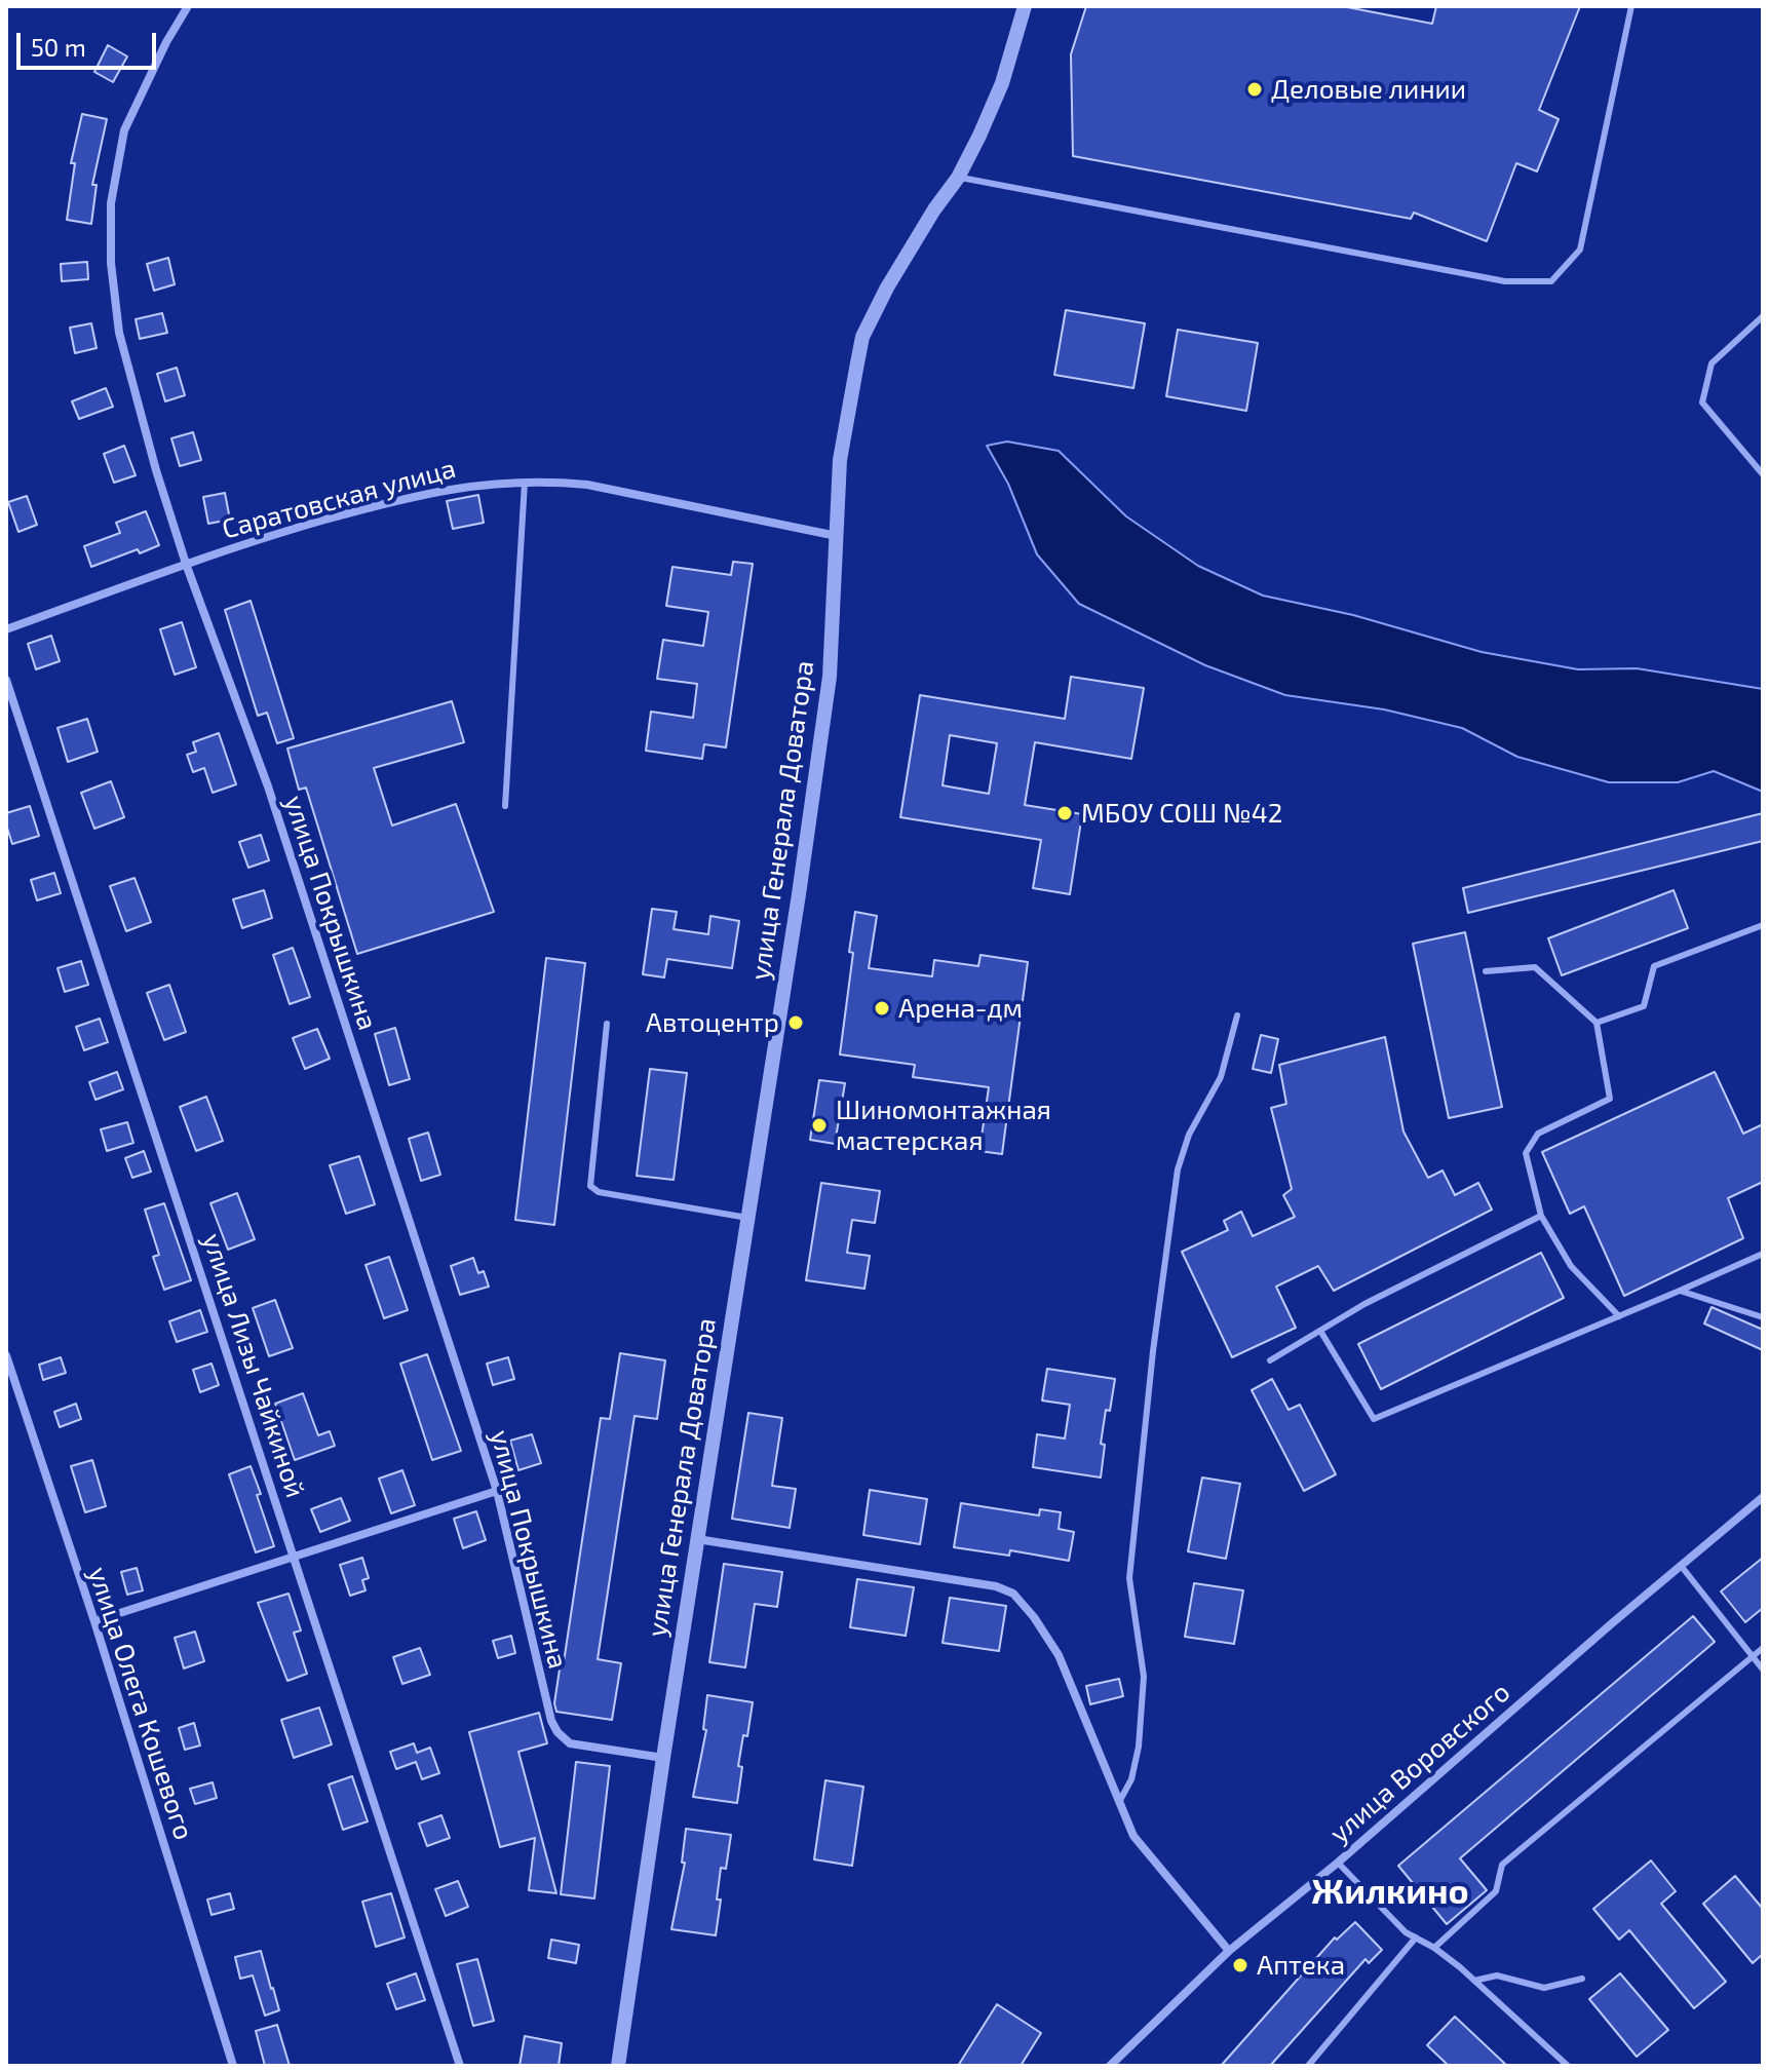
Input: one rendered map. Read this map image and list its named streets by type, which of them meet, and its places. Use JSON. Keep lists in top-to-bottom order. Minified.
{"streets":{"street":["Саратовская улица","улица Генерала Доватора","улица Покрышкина","улица Лизы Чайкиной","улица Олега Кошевого","улица Воровского"]},"crossings":[["Саратовская улица","улица Генерала Доватора"],["Саратовская улица","улица Покрышкина"],["улица Генерала Доватора","улица Покрышкина"]],"districts":["Жилкино"],"places":["Деловые линии","МБОУ СОШ №42","Арена-дм","Автоцентр","Шиномонтажная мастерская","Аптека"],"scale_bar":"50 m"}
